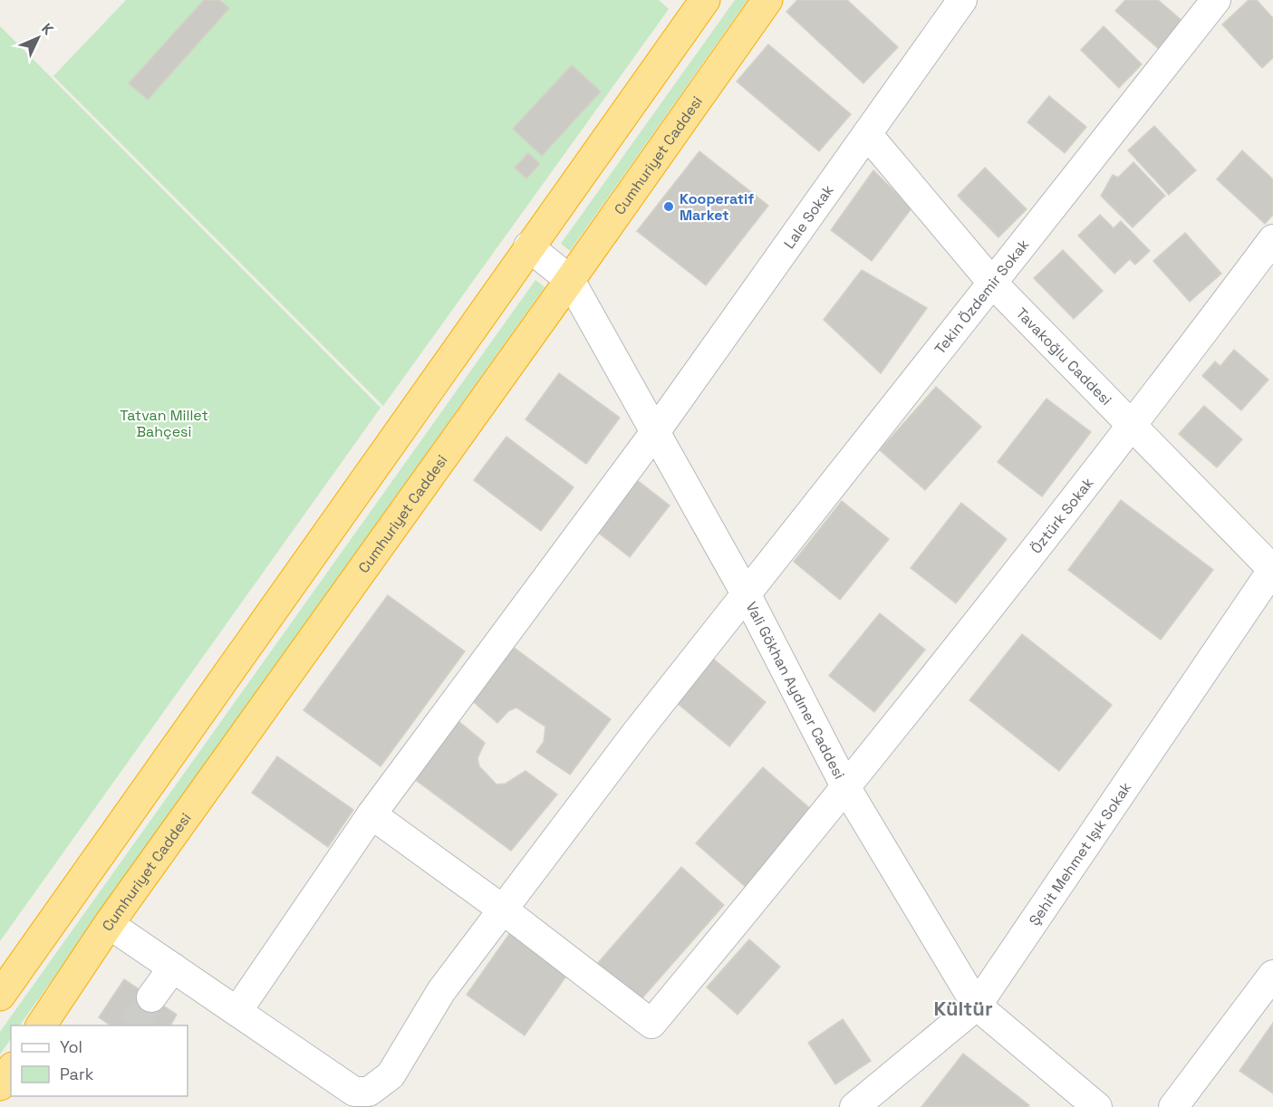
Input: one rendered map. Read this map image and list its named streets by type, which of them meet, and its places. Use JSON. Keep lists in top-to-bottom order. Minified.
{"streets":{"highway":["Cumhuriyet Caddesi"],"street":["Lale Sokak","Tekin Özdemir Sokak","Tavakoğlu Caddesi","Öztürk Sokak","Vali Gökhan Aydıner Caddesi","Şehit Mehmet Işık Sokak"]},"crossings":[["Cumhuriyet Caddesi","Tekin Özdemir Sokak"],["Cumhuriyet Caddesi","Vali Gökhan Aydıner Caddesi"],["Lale Sokak","Tekin Özdemir Sokak"],["Lale Sokak","Tavakoğlu Caddesi"],["Lale Sokak","Vali Gökhan Aydıner Caddesi"],["Tekin Özdemir Sokak","Tavakoğlu Caddesi"],["Tekin Özdemir Sokak","Öztürk Sokak"],["Tekin Özdemir Sokak","Vali Gökhan Aydıner Caddesi"],["Tavakoğlu Caddesi","Öztürk Sokak"],["Tavakoğlu Caddesi","Şehit Mehmet Işık Sokak"],["Öztürk Sokak","Vali Gökhan Aydıner Caddesi"],["Vali Gökhan Aydıner Caddesi","Şehit Mehmet Işık Sokak"]],"districts":["Kültür"],"parks":["Tatvan Millet Bahçesi"],"places":["Kooperatif Market"],"legend":["Yol","Park"],"north":"top right"}
